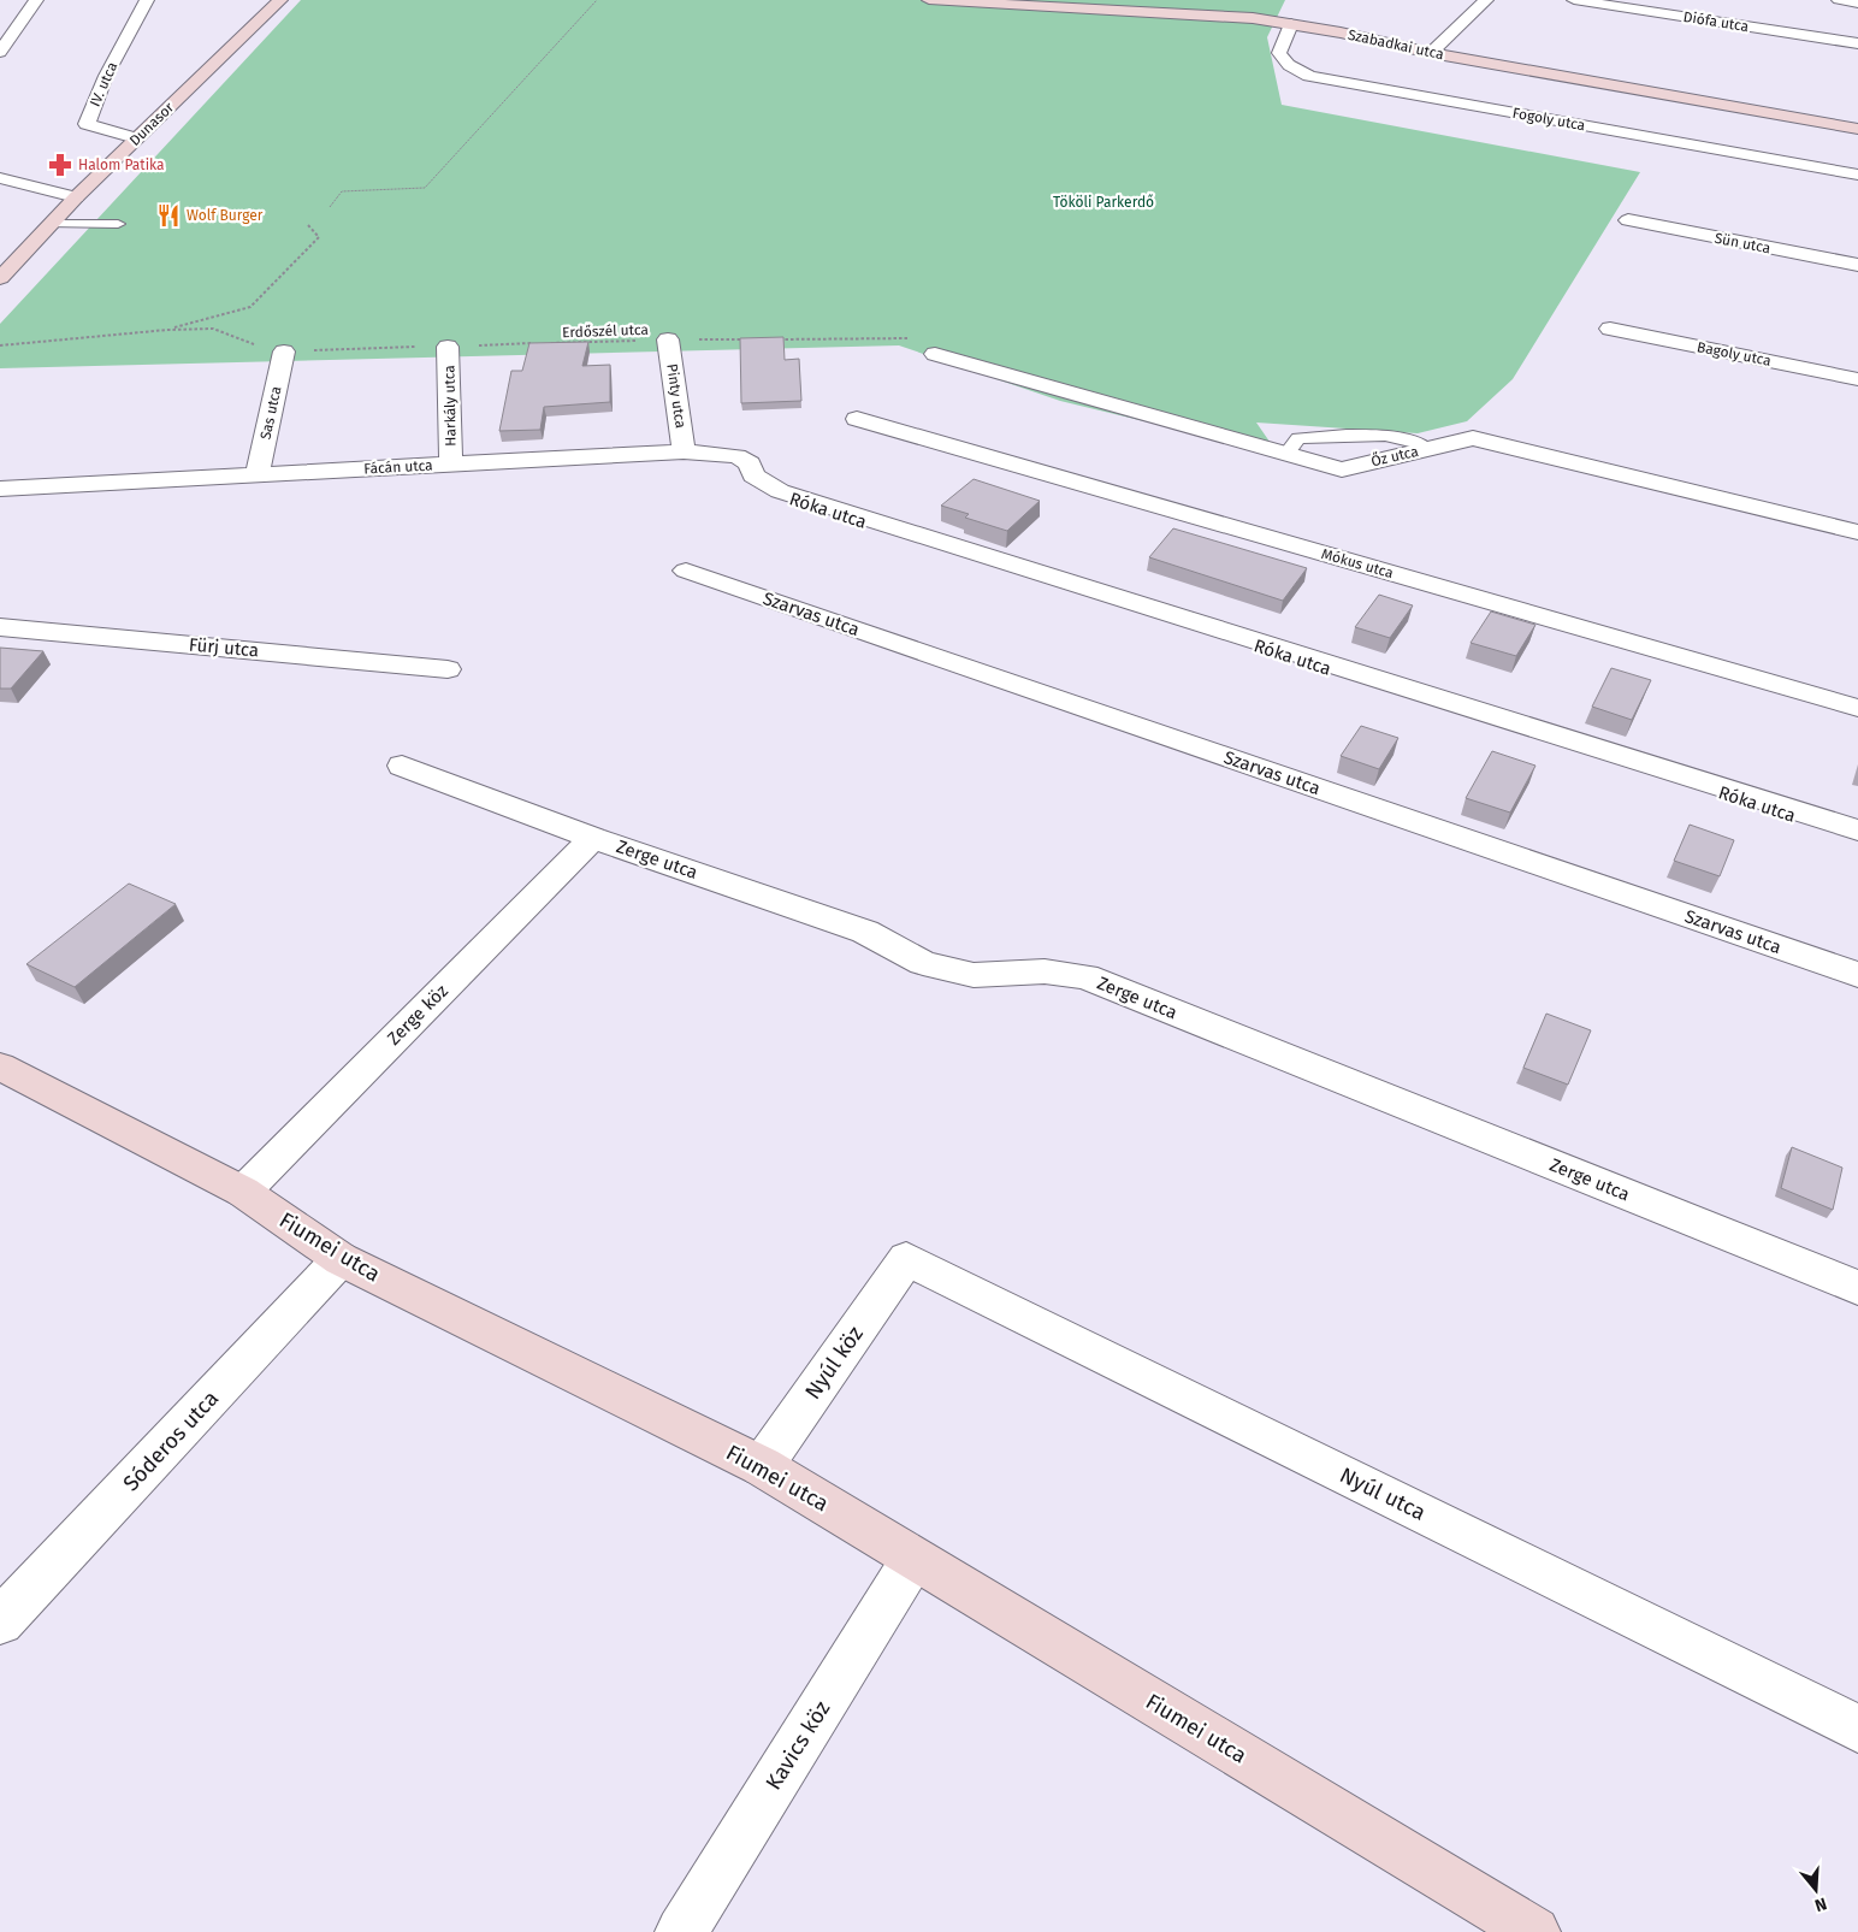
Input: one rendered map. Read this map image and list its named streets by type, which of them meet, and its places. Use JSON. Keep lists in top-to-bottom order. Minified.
{"streets":{"street":["Diófa utca","Szabadkai utca","IV. utca","Fogoly utca","Dunasor","Sün utca","Bagoly utca","Pinty utca","Harkály utca","Sas utca","Őz utca","Fácán utca","Róka utca","Mókus utca","Szarvas utca","Fürj utca","Zerge utca","Zerge köz","Fiumei utca","Nyúl köz","Sóderos utca","Nyúl utca","Kavics köz"],"path":["Erdőszél utca"]},"crossings":[["Szabadkai utca","Fogoly utca"],["IV. utca","Dunasor"],["Erdőszél utca","Pinty utca"],["Erdőszél utca","Harkály utca"],["Erdőszél utca","Sas utca"],["Pinty utca","Fácán utca"],["Harkály utca","Fácán utca"],["Sas utca","Fácán utca"],["Fácán utca","Róka utca"],["Zerge utca","Zerge köz"],["Zerge köz","Fiumei utca"],["Fiumei utca","Nyúl köz"],["Fiumei utca","Sóderos utca"],["Fiumei utca","Kavics köz"],["Nyúl köz","Nyúl utca"]],"parks":["Tököli Parkerdő"],"places":{"pharmacy":["Halom Patika"],"restaurant":["Wolf Burger"]},"north":"bottom"}
